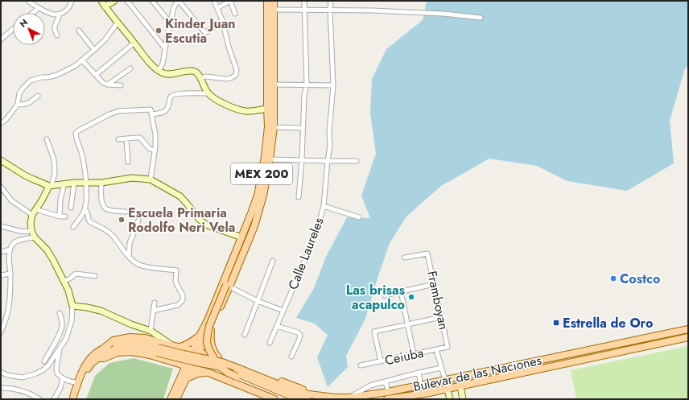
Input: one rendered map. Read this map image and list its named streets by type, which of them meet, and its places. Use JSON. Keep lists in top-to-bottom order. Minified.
{"streets":{"main road":["MEX 200","Bulevar de las Naciones"],"street":["Calle Laureles","Framboyan","Ceiuba"]},"crossings":[["Framboyan","Ceiuba"]],"places":{"other":["Kinder Juan Escutia","Escuela Primaria Rodolfo Neri Vela","Costco","Las brisas acapulco"],"transit":["Estrella de Oro"]},"north":"top left"}
